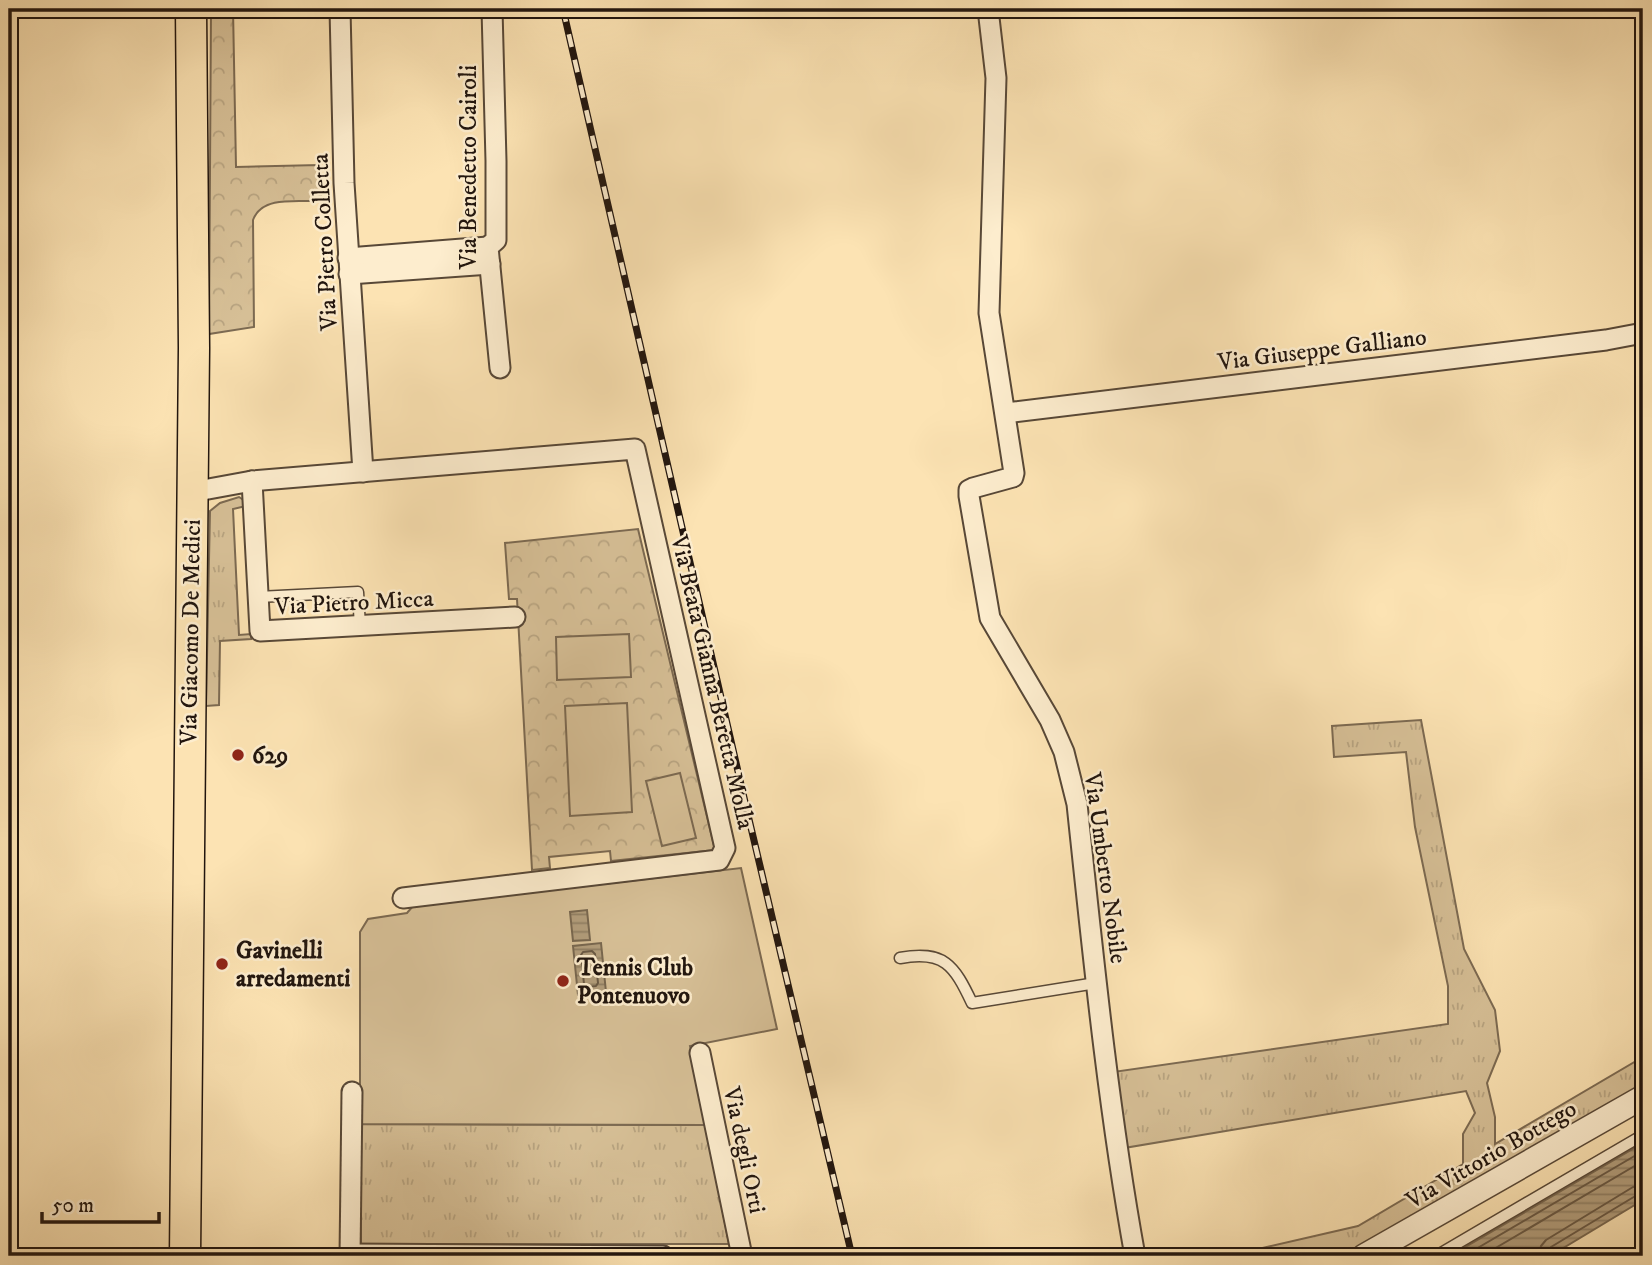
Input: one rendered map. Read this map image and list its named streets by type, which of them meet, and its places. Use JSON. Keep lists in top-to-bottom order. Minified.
{"streets":{"main road":["Via Giacomo De Medici"],"street":["Via Benedetto Cairoli","Via Pietro Colletta","Via Giuseppe Galliano","Via Pietro Micca","Via Beata Gianna Beretta Molla","Via Umberto Nobile","Via degli Orti","Via Vittorio Bottego"]},"crossings":[["Via Pietro Colletta","Via Beata Gianna Beretta Molla"],["Via Giuseppe Galliano","Via Umberto Nobile"]],"places":["629","Gavinelli arredamenti","Tennis Club Pontenuovo"],"scale_bar":"50 m"}
